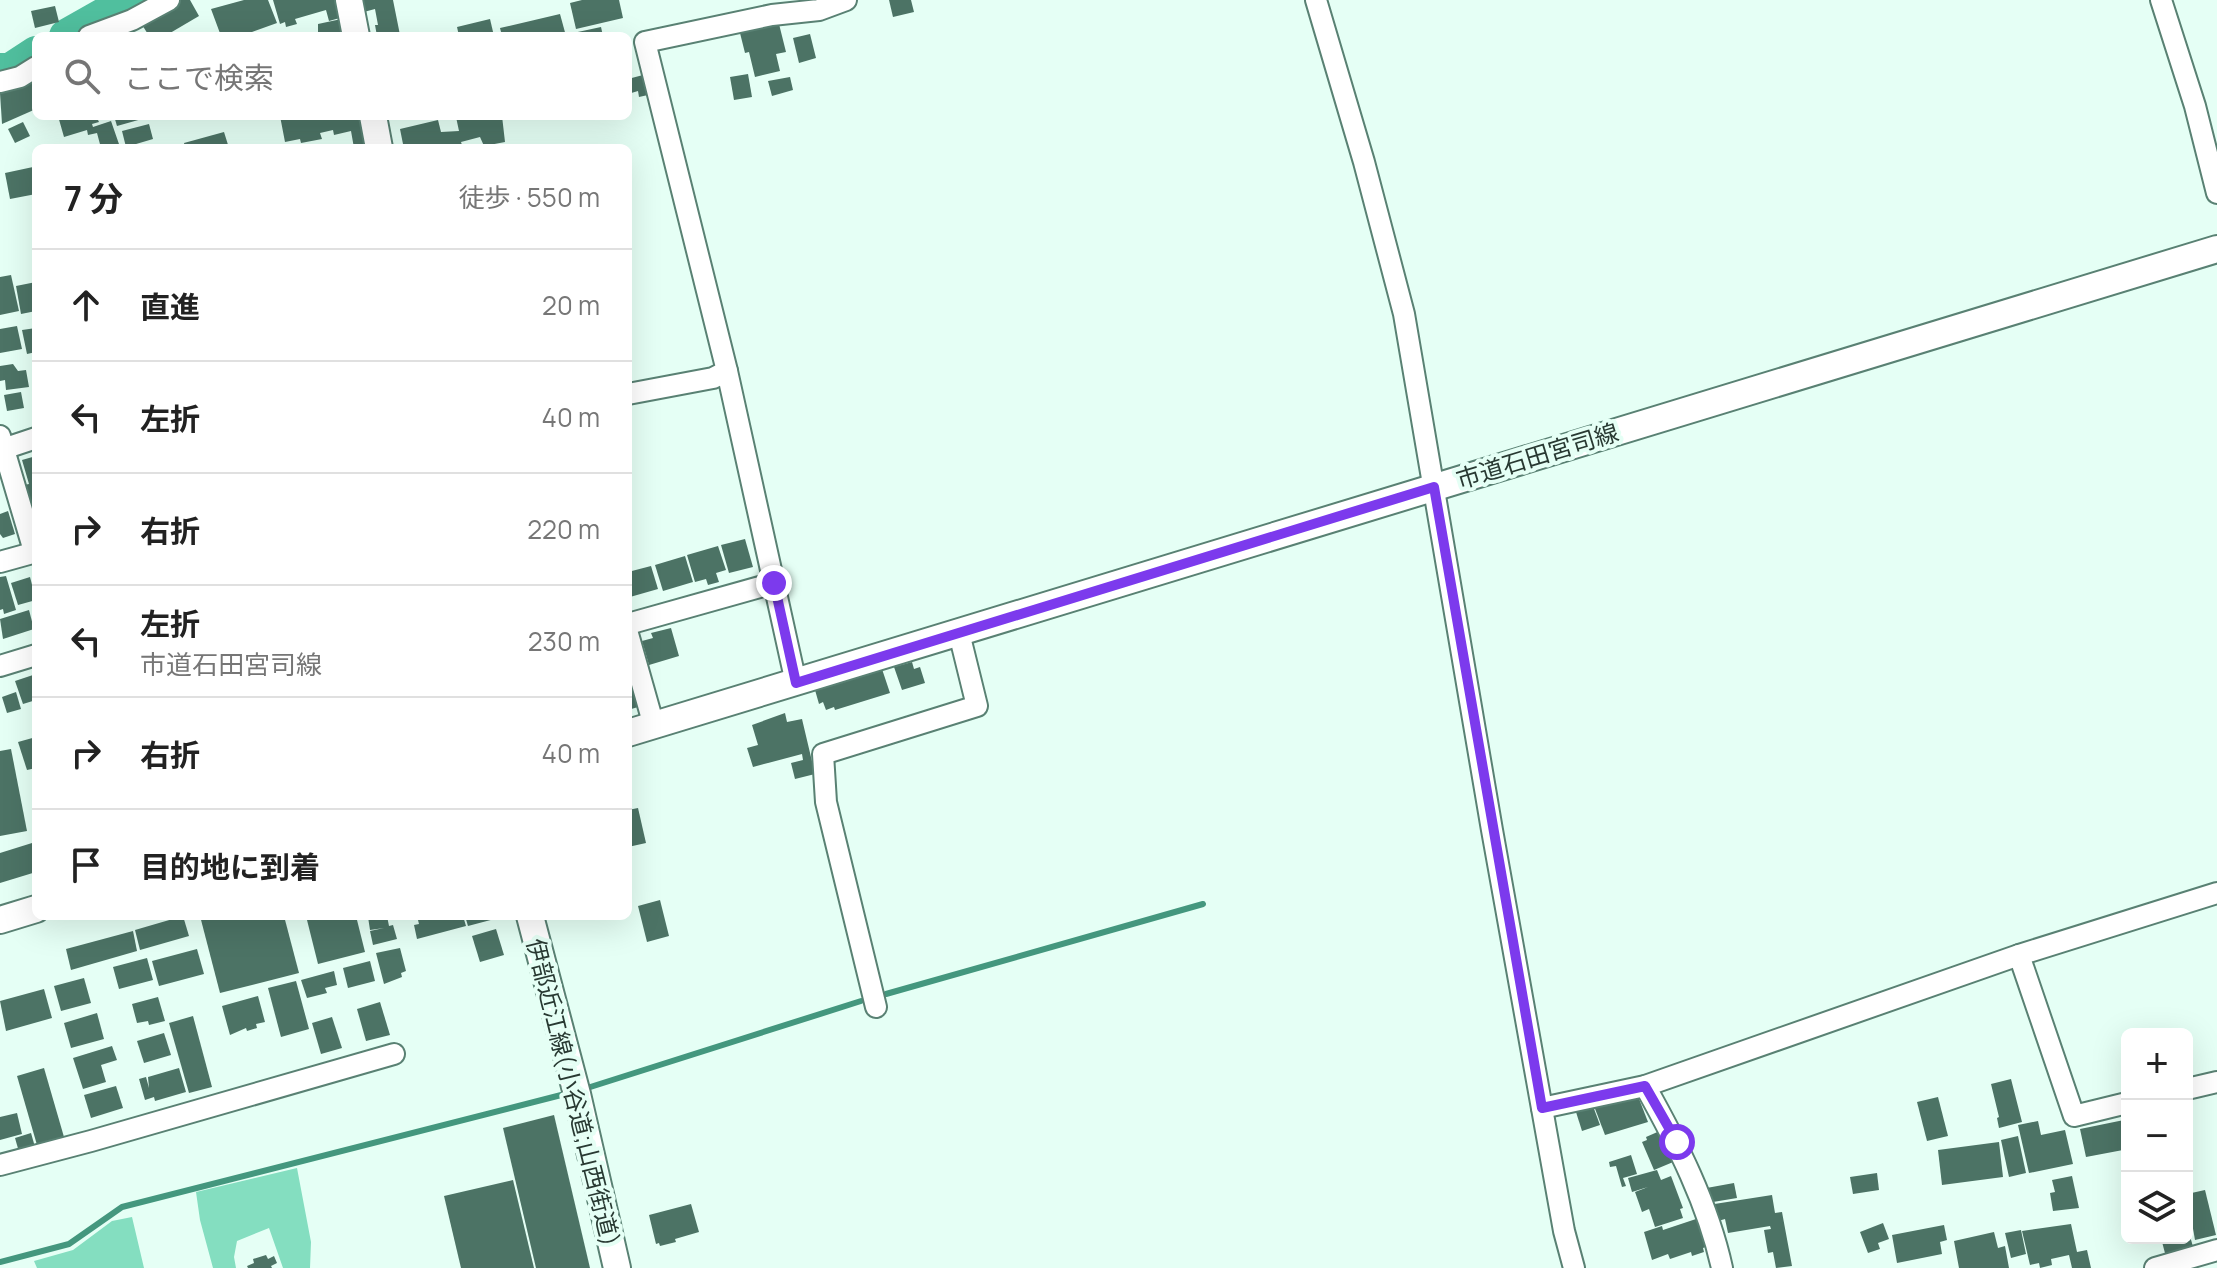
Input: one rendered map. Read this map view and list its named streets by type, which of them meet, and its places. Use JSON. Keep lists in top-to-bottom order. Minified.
{"streets":{"street":["市道石田宮司線","伊部近江線(小谷道;山西街道)"]},"page":{"search":"ここで検索","heading":["7 分","徒歩 · 550 m"],"list":[["直進","20 m"],["左折","40 m"],["右折","220 m"],["左折","市道石田宮司線","230 m"],["右折","40 m"],"目的地に到着"],"map_buttons":["+","−"]}}
